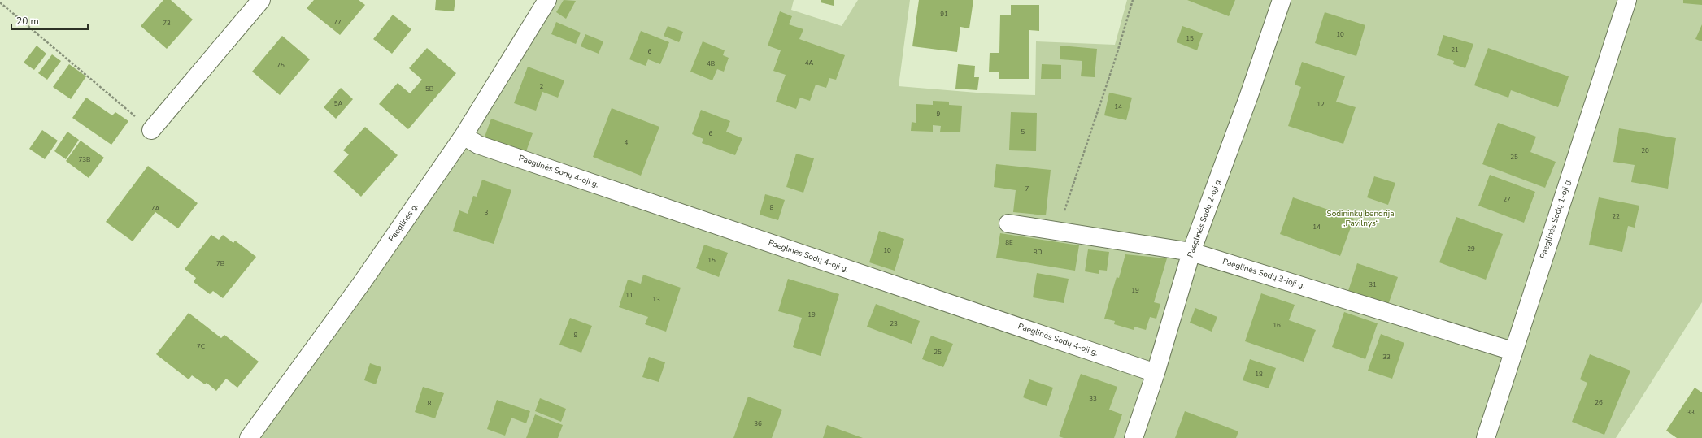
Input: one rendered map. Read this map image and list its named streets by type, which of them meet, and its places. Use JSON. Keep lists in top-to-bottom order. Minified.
{"streets":{"street":["Paeglinės Sodų 4-oji g.","Paeglinės Sodų 2-oji g.","Paeglinės Sodų 1-oji g.","Paeglinės g.","Paeglinės Sodų 3-ioji g."]},"crossings":[["Paeglinės Sodų 4-oji g.","Paeglinės Sodų 2-oji g."],["Paeglinės Sodų 4-oji g.","Paeglinės g."],["Paeglinės Sodų 2-oji g.","Paeglinės Sodų 3-ioji g."],["Paeglinės Sodų 1-oji g.","Paeglinės Sodų 3-ioji g."]],"parks":["Sodininkų bendrija „Pavilnys“"],"house_numbers":["91","77","73","10","15","21","6","4A","4B","75","2","5B","5A","12","14","9","5","6","4","20","25","73B","7","27","8","7A","3","22","14","8E","29","10","8D","15","7B","31","19","11","13","19","23","16","9","7C","25","33","18","33","26","8","33","36"],"scale_bar":"20 m"}
